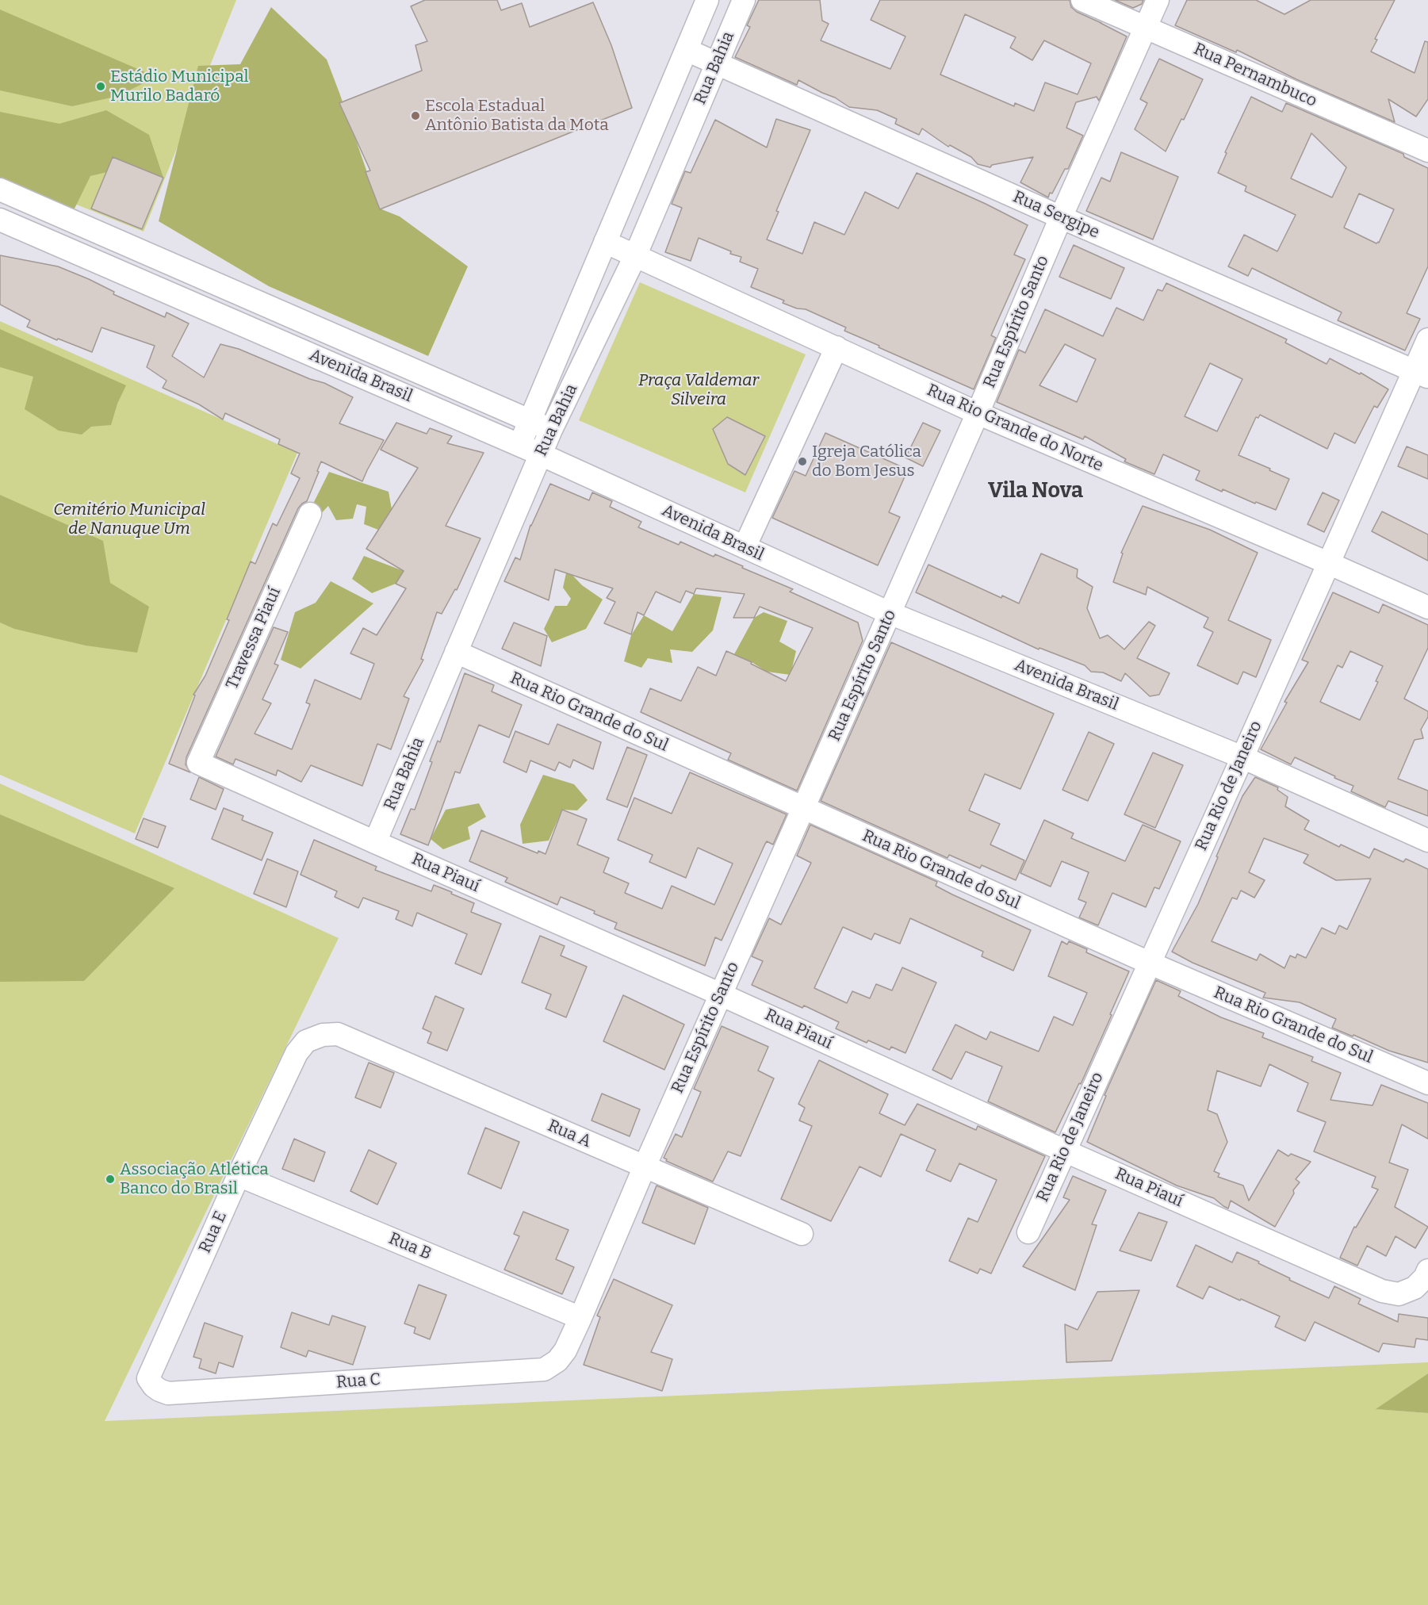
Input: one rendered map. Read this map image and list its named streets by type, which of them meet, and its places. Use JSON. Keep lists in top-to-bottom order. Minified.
{"streets":{"street":["Rua Bahia","Rua Pernambuco","Rua Sergipe","Rua Espírito Santo","Avenida Brasil","Rua Rio Grande do Norte","Travessa Piauí","Rua Rio Grande do Sul","Rua Rio de Janeiro","Rua Piauí","Rua A","Rua E","Rua B","Rua C"]},"crossings":[["Rua Bahia","Rua Sergipe"],["Rua Bahia","Avenida Brasil"],["Rua Bahia","Rua Rio Grande do Norte"],["Rua Bahia","Rua Rio Grande do Sul"],["Rua Bahia","Rua Piauí"],["Rua Pernambuco","Rua Espírito Santo"],["Rua Sergipe","Rua Espírito Santo"],["Rua Sergipe","Rua Rio de Janeiro"],["Rua Espírito Santo","Avenida Brasil"],["Rua Espírito Santo","Rua Rio Grande do Norte"],["Rua Espírito Santo","Rua Rio Grande do Sul"],["Rua Espírito Santo","Rua Piauí"],["Rua Espírito Santo","Rua A"],["Rua Espírito Santo","Rua B"],["Rua Espírito Santo","Rua C"],["Avenida Brasil","Rua Rio de Janeiro"],["Rua Rio Grande do Norte","Rua Rio de Janeiro"],["Travessa Piauí","Rua Piauí"],["Rua Rio Grande do Sul","Rua Rio de Janeiro"],["Rua Rio de Janeiro","Rua Piauí"],["Rua A","Rua E"],["Rua E","Rua B"],["Rua E","Rua C"]],"districts":["Vila Nova"],"parks":["Praça Valdemar Silveira","Cemitério Municipal de Nanuque Um"],"places":["Estádio Municipal Murilo Badaró","Escola Estadual Antônio Batista da Mota","Igreja Católica do Bom Jesus","Associação Atlética Banco do Brasil"]}
